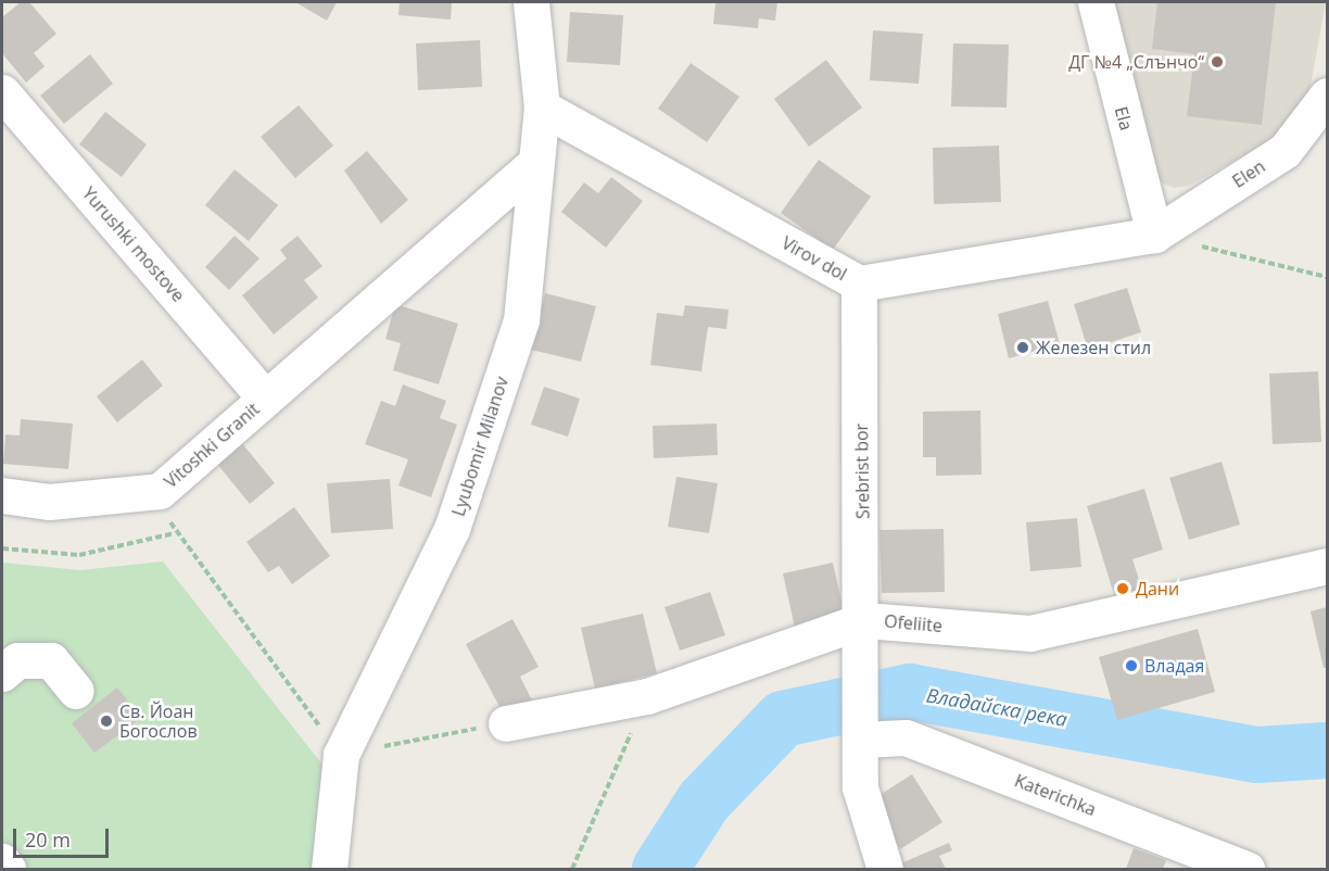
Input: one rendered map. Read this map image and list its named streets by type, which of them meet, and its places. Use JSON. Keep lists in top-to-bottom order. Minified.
{"streets":{"street":["Ela","Elen","Yurushki mostove","Virov dol","Vitoshki Granit","Lyubomir Milanov","Srebrist bor","Ofeliite","Katerichka"]},"crossings":[["Ela","Elen"],["Ela","Virov dol"],["Elen","Virov dol"],["Yurushki mostove","Vitoshki Granit"],["Virov dol","Lyubomir Milanov"],["Virov dol","Srebrist bor"],["Srebrist bor","Ofeliite"],["Srebrist bor","Katerichka"]],"water":["Владайска река"],"places":["ДГ №4 „Слънчо“","Железен стил","Дани","Владая","Св. Йоан Богослов"],"scale_bar":"20 m"}
